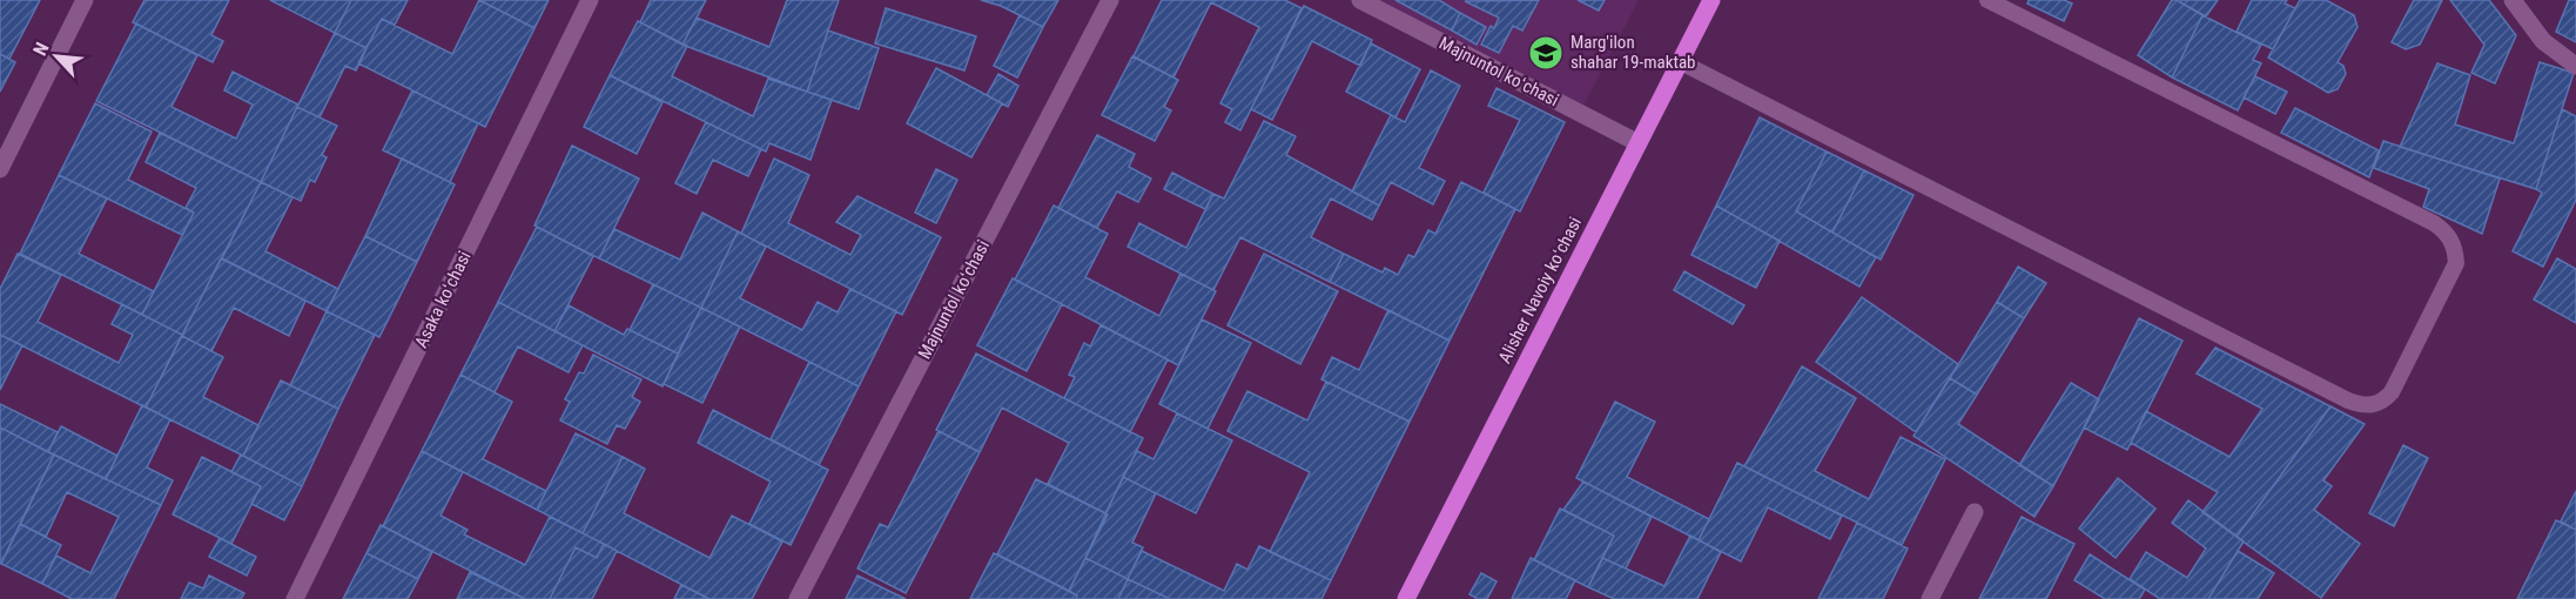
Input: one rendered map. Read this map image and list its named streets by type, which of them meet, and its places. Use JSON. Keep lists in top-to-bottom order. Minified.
{"streets":{"main road":["Alisher Navoiy koʻchasi"],"street":["Majnuntol koʻchasi","Asaka koʻchasi"]},"crossings":[["Majnuntol koʻchasi","Alisher Navoiy koʻchasi"]],"places":{"school or university":["Marg'ilon shahar 19-maktab"]},"north":"top left"}
